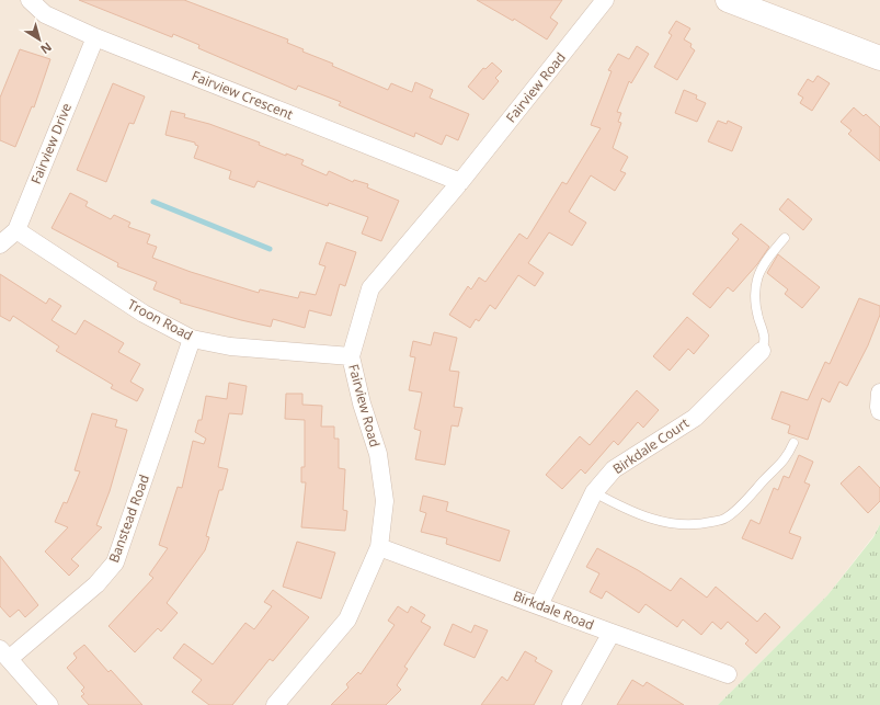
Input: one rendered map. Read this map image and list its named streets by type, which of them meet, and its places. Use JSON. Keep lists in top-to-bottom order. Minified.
{"streets":{"street":["Fairview Road","Fairview Crescent","Fairview Drive","Troon Road","Birkdale Court","Banstead Road","Birkdale Road"]},"crossings":[["Fairview Road","Fairview Crescent"],["Fairview Road","Troon Road"],["Fairview Road","Birkdale Road"],["Fairview Crescent","Fairview Drive"],["Fairview Drive","Troon Road"],["Troon Road","Banstead Road"],["Birkdale Court","Birkdale Road"]],"north":"bottom right"}
